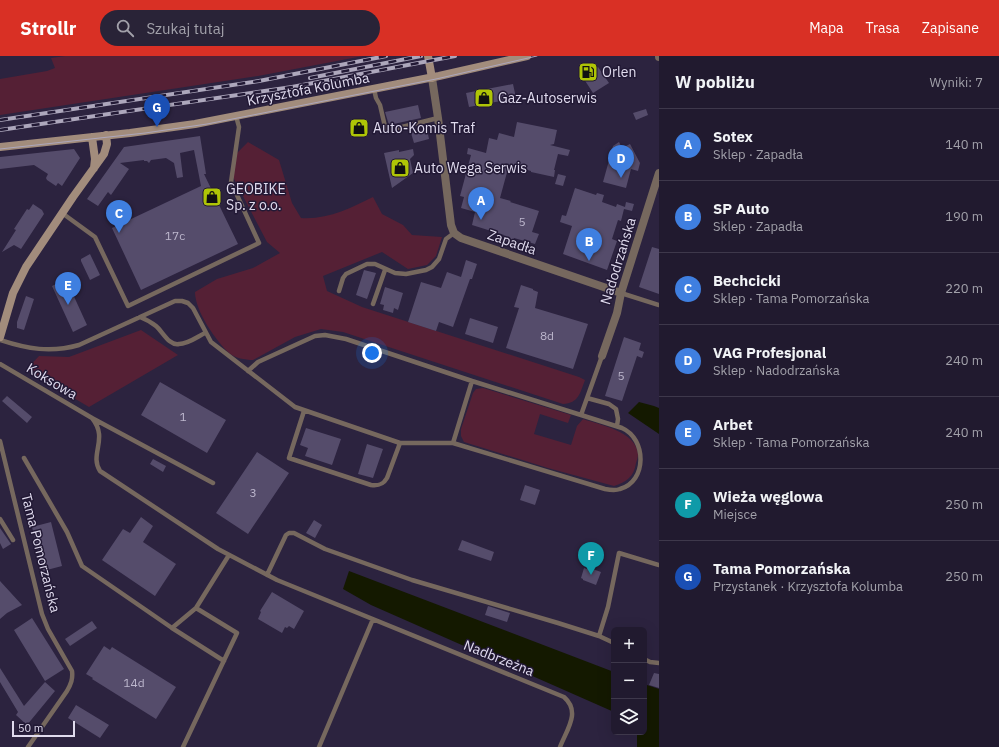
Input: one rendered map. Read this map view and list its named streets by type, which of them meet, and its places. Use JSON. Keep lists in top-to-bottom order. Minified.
{"streets":{"street":["Krzysztofa Kolumba","Zapadła","Nadodrzańska"],"lane":["Koksowa","Tama Pomorzańska","Nadbrzeżna"]},"crossings":[["Zapadła","Nadodrzańska"],["Koksowa","Nadbrzeżna"]],"places":{"fuel station":["Orlen"],"shop":["Gaz-Autoserwis","Auto-Komis Traf","Auto Wega Serwis","GEOBIKE Sp. z o.o."]},"house_numbers":["5","17c","8d","5","1","3","14d"],"scale_bar":"50 m","page":{"header":"Strollr","search":"Szukaj tutaj","nav":["Mapa","Trasa","Zapisane"],"heading":["W pobliżu","Wyniki: 7"],"pins":["G","D","A","C","B","E","F"],"list":[{"mark":"A","name":"Sotex","note":"Sklep · Zapadła","value":"140 m"},{"mark":"B","name":"SP Auto","note":"Sklep · Zapadła","value":"190 m"},{"mark":"C","name":"Bechcicki","note":"Sklep · Tama Pomorzańska","value":"220 m"},{"mark":"D","name":"VAG Profesjonal","note":"Sklep · Nadodrzańska","value":"240 m"},{"mark":"E","name":"Arbet","note":"Sklep · Tama Pomorzańska","value":"240 m"},{"mark":"F","name":"Wieża węglowa","note":"Miejsce","value":"250 m"},{"mark":"G","name":"Tama Pomorzańska","note":"Przystanek · Krzysztofa Kolumba","value":"250 m"}],"map_buttons":["+","−"],"scale":"50 m"}}
